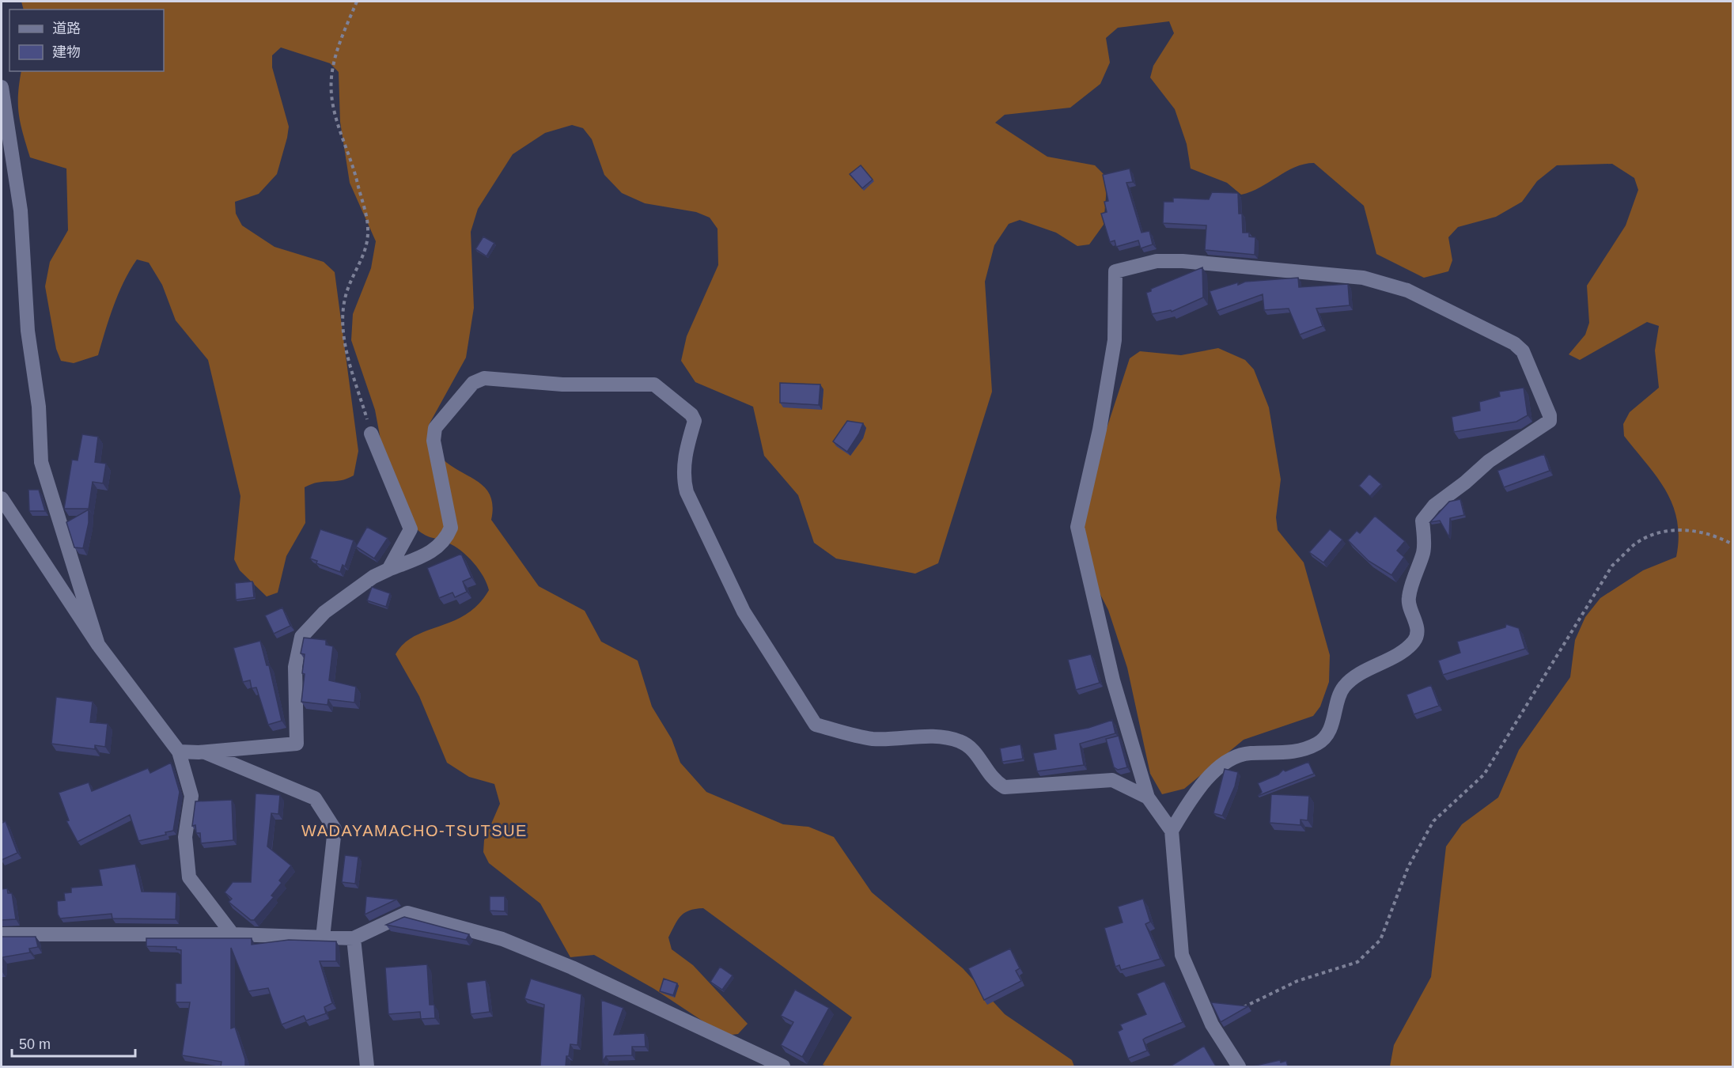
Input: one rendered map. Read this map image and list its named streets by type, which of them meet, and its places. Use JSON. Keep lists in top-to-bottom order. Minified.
{"districts":["WADAYAMACHO-TSUTSUE"],"legend":["道路","建物"],"scale_bar":"50 m"}
